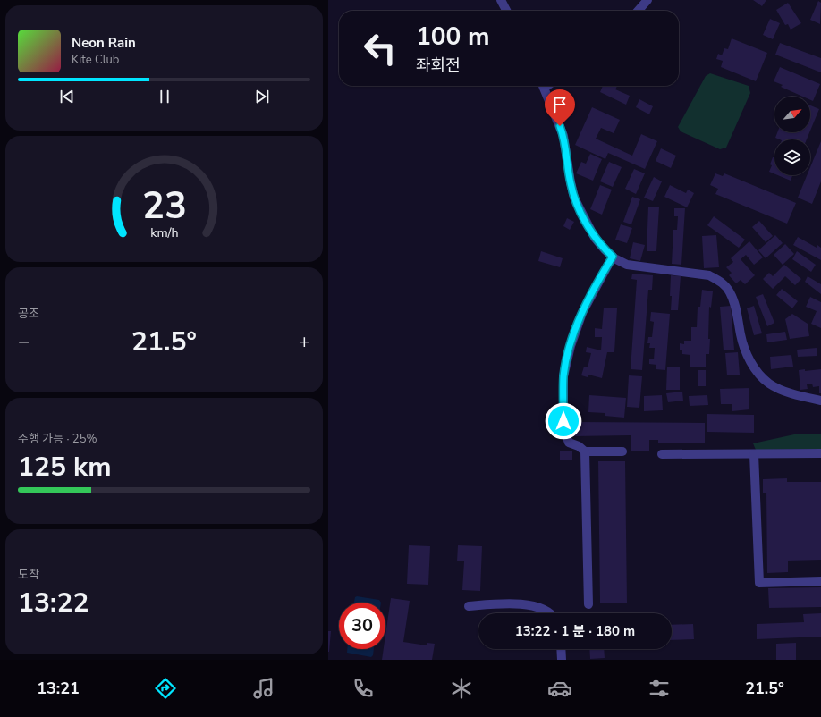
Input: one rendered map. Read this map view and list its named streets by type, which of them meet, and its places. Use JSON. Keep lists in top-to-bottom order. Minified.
{"north":"top right","page":{"turn":["100 m","좌회전"],"song":["Neon Rain","Kite Club"],"tile":["공조",["주행 가능 · 25%","125 km"],["도착","13:22"]],"heat":["−","21.5°","+"],"limit":"30","trip":"13:22 · 1 분 · 180 m","tabs":["13:21","21.5°"],"gauge":["23","km/h"]}}
